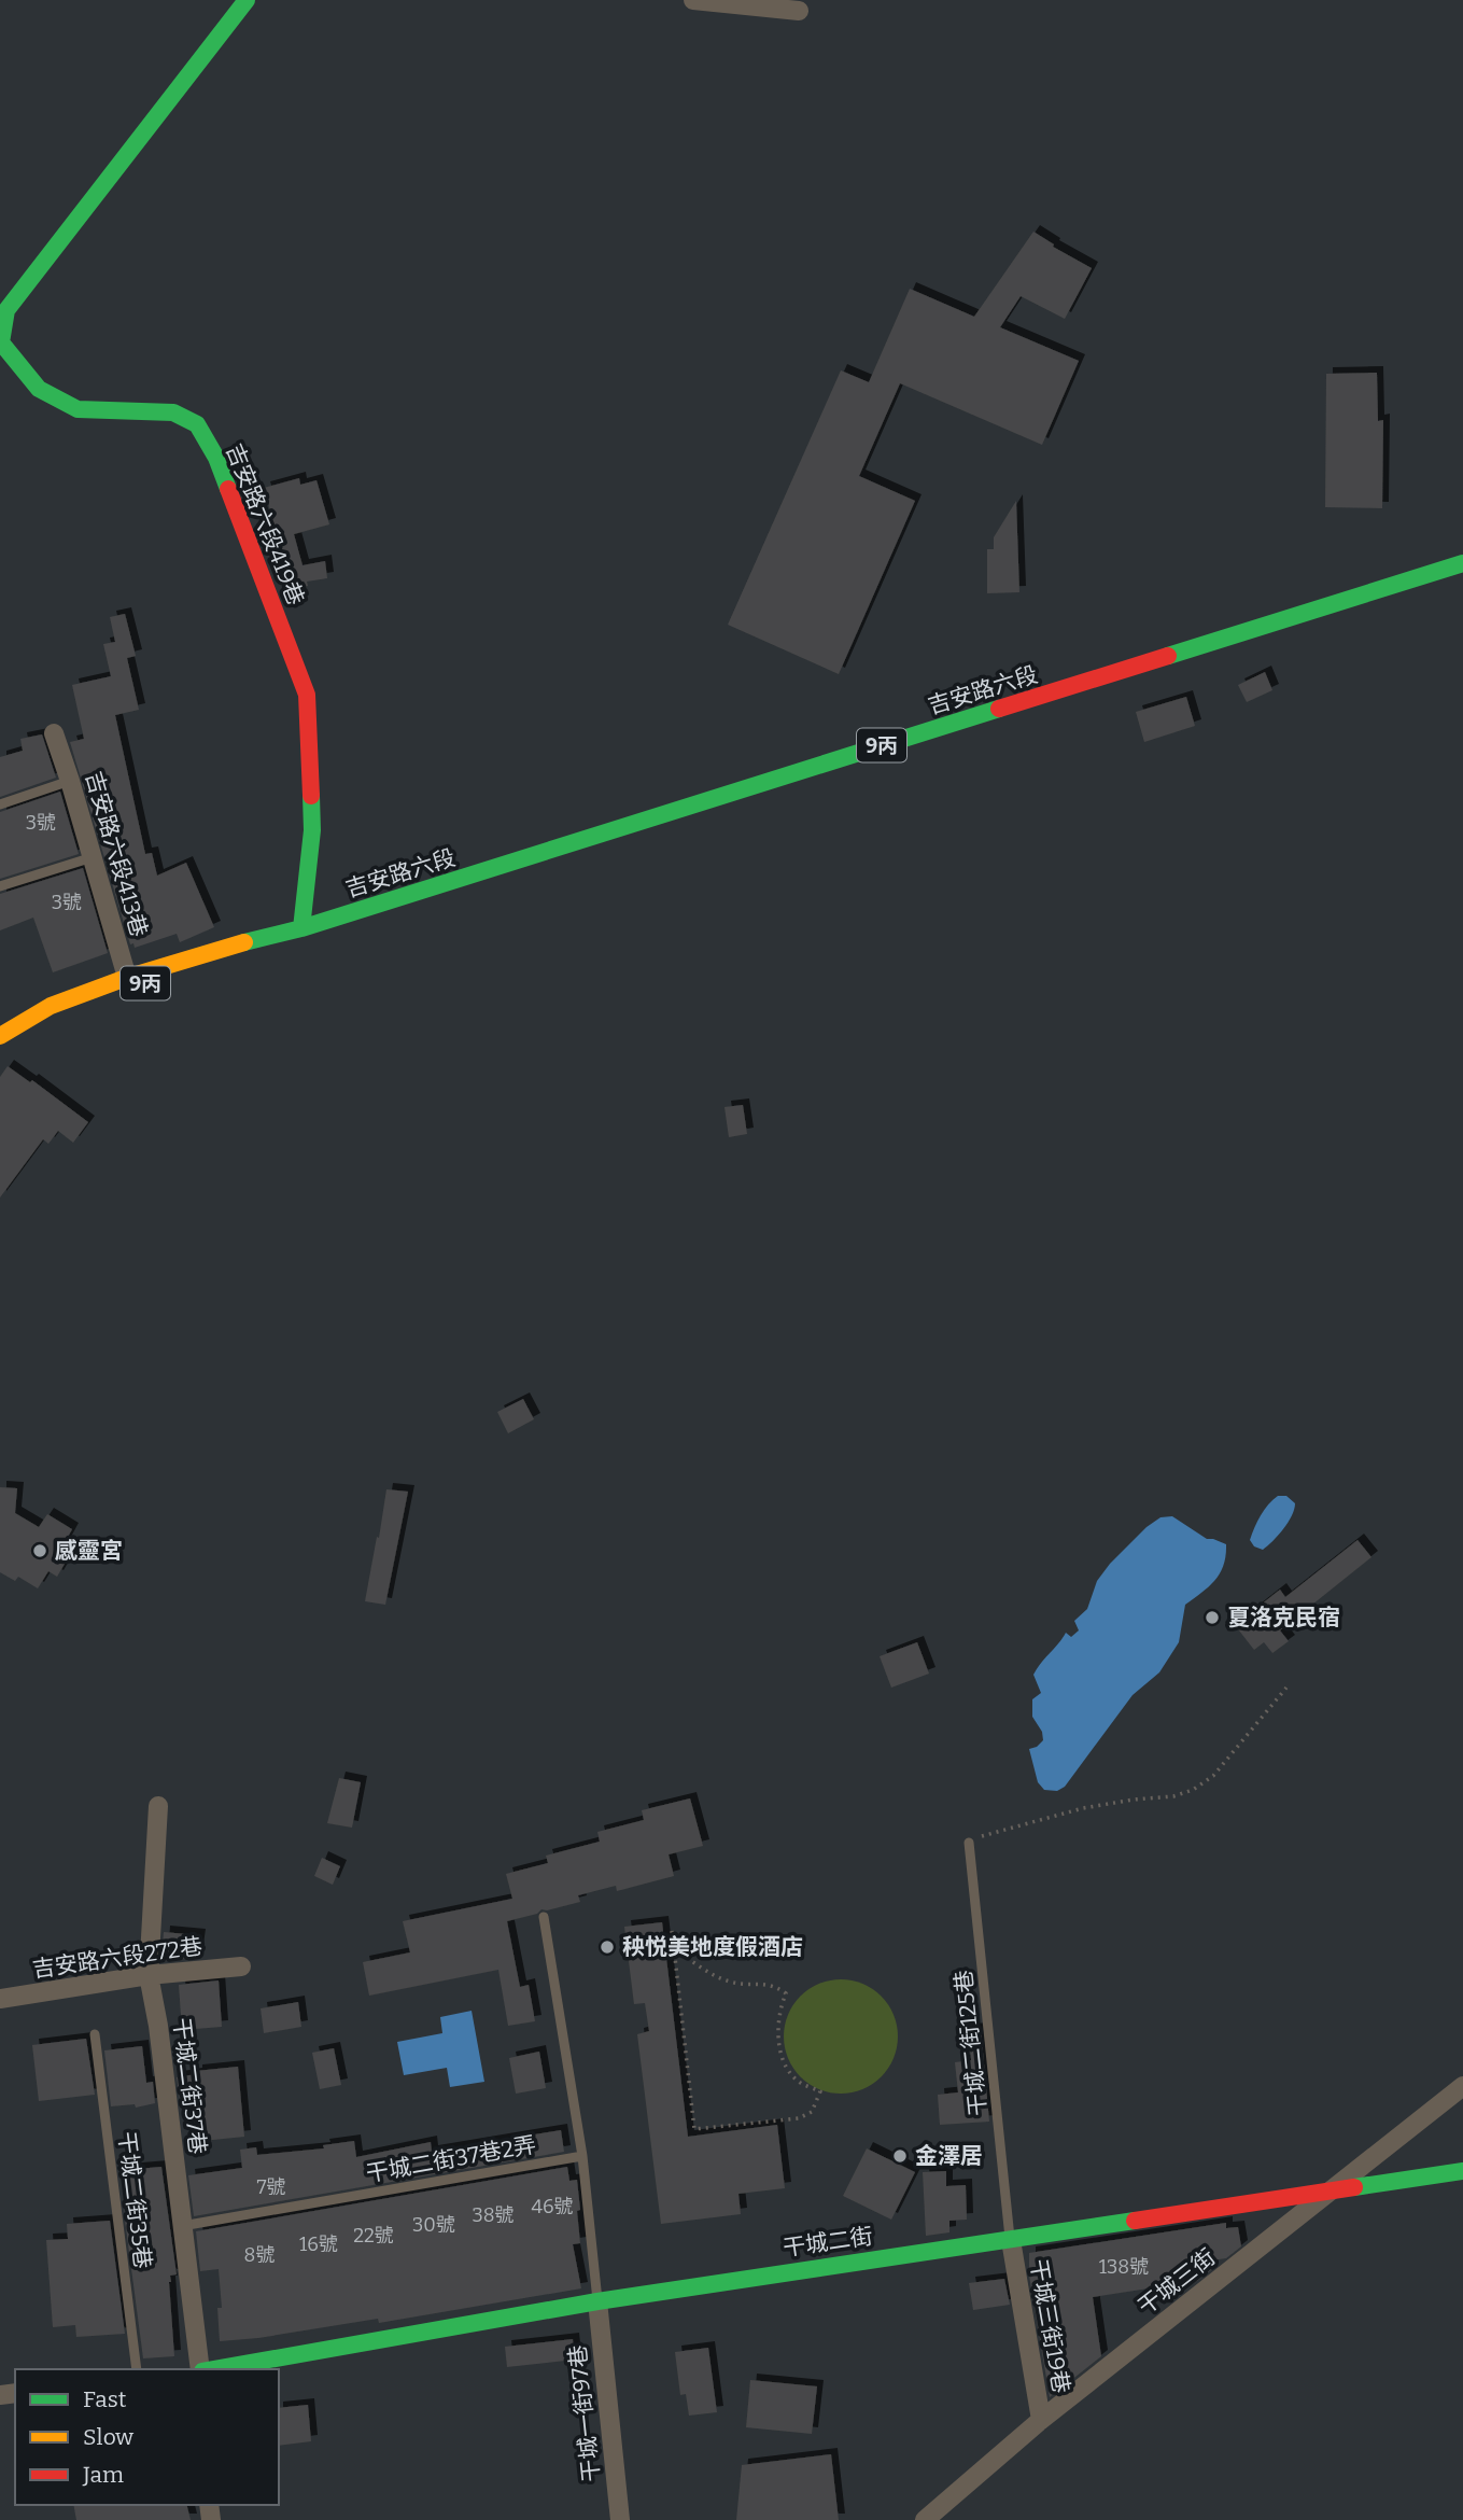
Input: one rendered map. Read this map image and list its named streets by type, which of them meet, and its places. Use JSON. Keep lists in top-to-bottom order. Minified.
{"streets":{"street":["吉安路六段419巷","吉安路六段","9丙","吉安路六段413巷","吉安路六段272巷","干城二街37巷","干城二街","干城三街","干城三街19巷","干城一街97巷"],"lane":["干城二街125巷","干城二街37巷2弄","干城二街35巷"]},"crossings":[["吉安路六段419巷","吉安路六段"],["吉安路六段","吉安路六段413巷"],["吉安路六段272巷","干城二街37巷"],["干城二街125巷","干城二街"],["干城二街125巷","干城三街19巷"],["干城二街37巷","干城二街37巷2弄"],["干城二街","干城三街"],["干城二街","干城三街19巷"],["干城二街","干城一街97巷"],["干城三街","干城三街19巷"]],"places":["感靈宮","夏洛克民宿","秧悦美地度假酒店","金澤居"],"house_numbers":["3號","3號","7號","46號","38號","30號","22號","16號","8號","138號"],"legend":["Fast","Slow","Jam"]}
